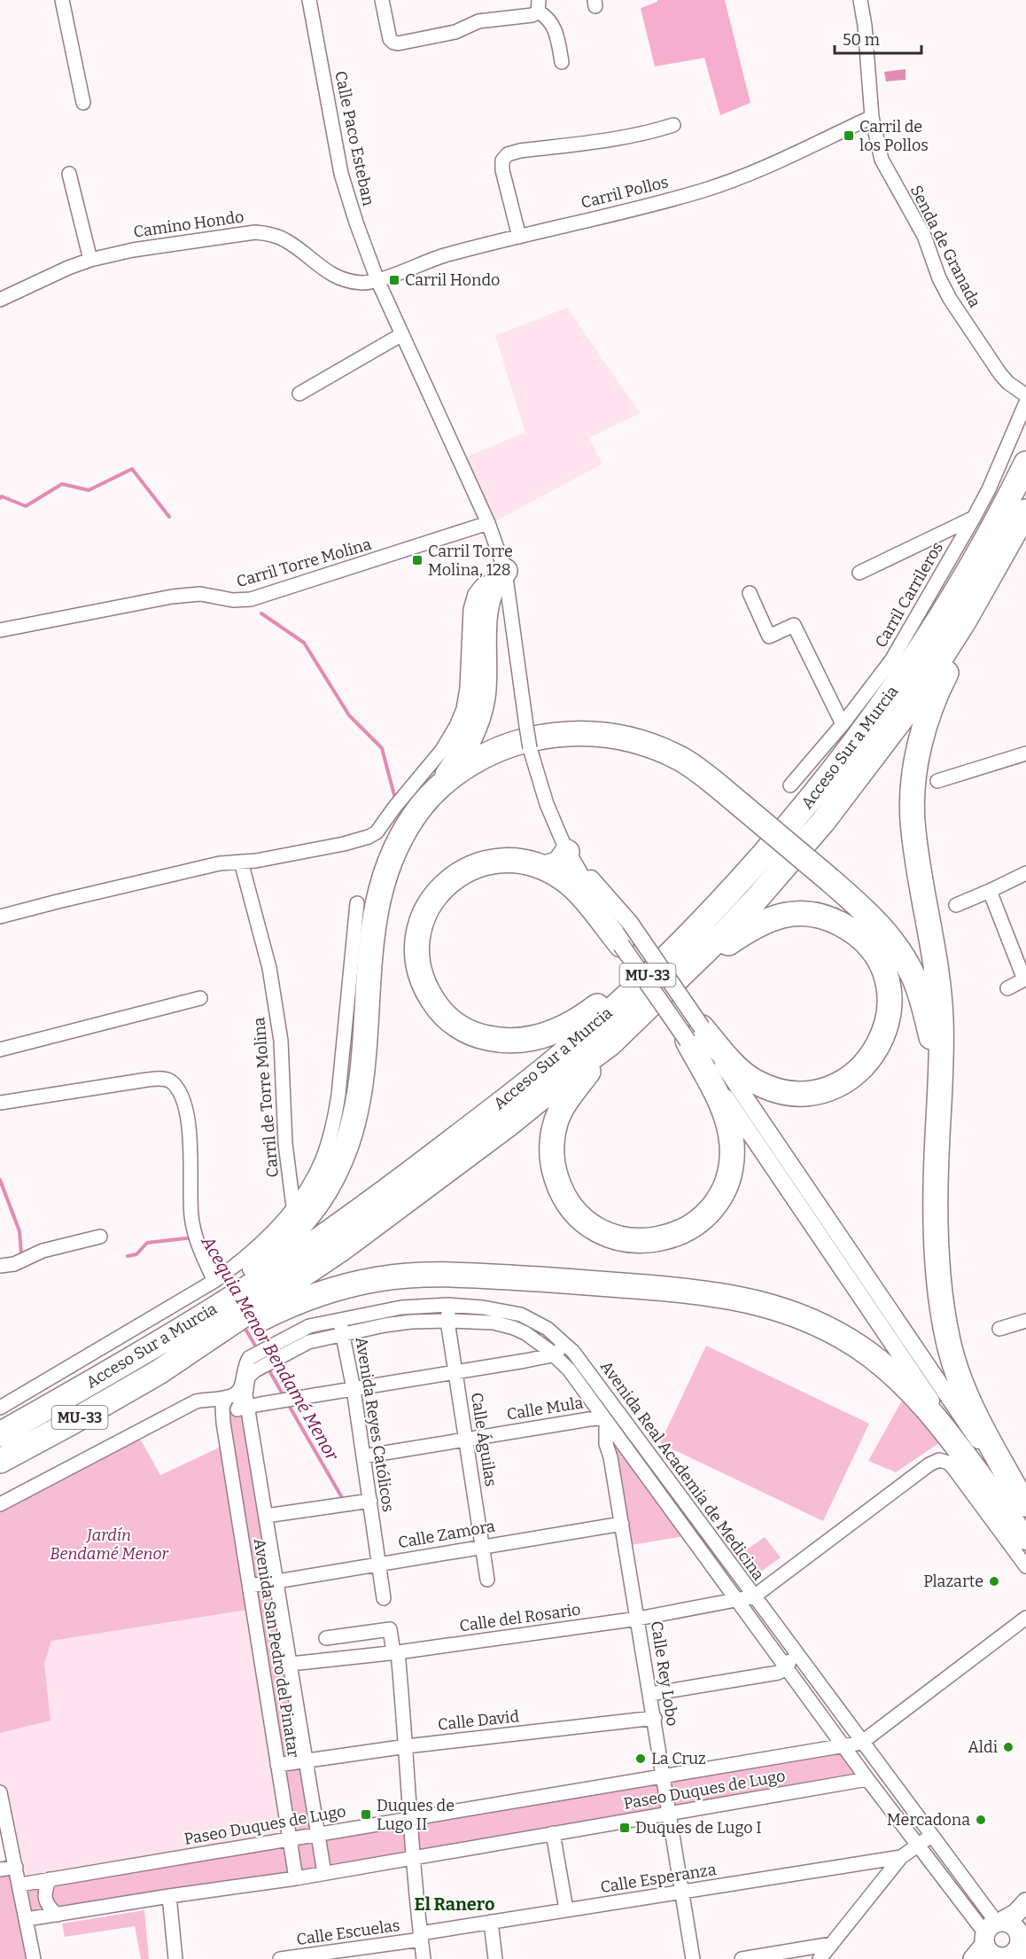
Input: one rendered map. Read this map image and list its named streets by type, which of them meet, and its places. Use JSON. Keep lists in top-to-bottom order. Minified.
{"streets":{"highway":["Acceso Sur a Murcia","MU-33"],"street":["Calle Paco Esteban","Carril Pollos","Camino Hondo","Senda de Granada","Carril Torre Molina","Carril Carrileros","Carril de Torre Molina","Calle Mula","Avenida Reyes Católicos","Calle Águilas","Avenida Real Academia de Medicina","Calle Zamora","Calle del Rosario","Avenida San Pedro del Pinatar","Calle Rey Lobo","Calle David","Paseo Duques de Lugo","Calle Esperanza","Calle Escuelas"]},"crossings":[["Calle Paco Esteban","Carril Pollos"],["Calle Paco Esteban","Camino Hondo"],["Calle Paco Esteban","Carril Torre Molina"],["Carril Pollos","Camino Hondo"],["Carril Pollos","Senda de Granada"],["Calle Mula","Avenida Reyes Católicos"],["Calle Mula","Calle Águilas"],["Calle Mula","Avenida Real Academia de Medicina"],["Calle Mula","Calle Rey Lobo"],["Avenida Reyes Católicos","Avenida Real Academia de Medicina"],["Avenida Reyes Católicos","Calle Zamora"],["Calle Águilas","Avenida Real Academia de Medicina"],["Calle Águilas","Calle Zamora"],["Avenida Real Academia de Medicina","Calle del Rosario"],["Avenida Real Academia de Medicina","Avenida San Pedro del Pinatar"],["Avenida Real Academia de Medicina","Calle Rey Lobo"],["Avenida Real Academia de Medicina","Paseo Duques de Lugo"],["Calle Zamora","Avenida San Pedro del Pinatar"],["Calle Zamora","Calle Rey Lobo"],["Calle del Rosario","Avenida San Pedro del Pinatar"],["Calle del Rosario","Calle Rey Lobo"],["Avenida San Pedro del Pinatar","Calle David"],["Avenida San Pedro del Pinatar","Paseo Duques de Lugo"],["Calle Rey Lobo","Calle David"],["Calle Rey Lobo","Paseo Duques de Lugo"],["Calle Rey Lobo","Calle Esperanza"],["Calle Esperanza","Calle Escuelas"]],"districts":["El Ranero"],"water":["Acequia Menor Bendamé Menor"],"parks":["Jardín Bendamé Menor"],"places":{"transit":["Carril de los Pollos","Carril Hondo","Carril Torre Molina, 128","Duques de Lugo II","Duques de Lugo I"],"other":["Plazarte","Aldi","La Cruz","Mercadona"]},"scale_bar":"50 m"}
